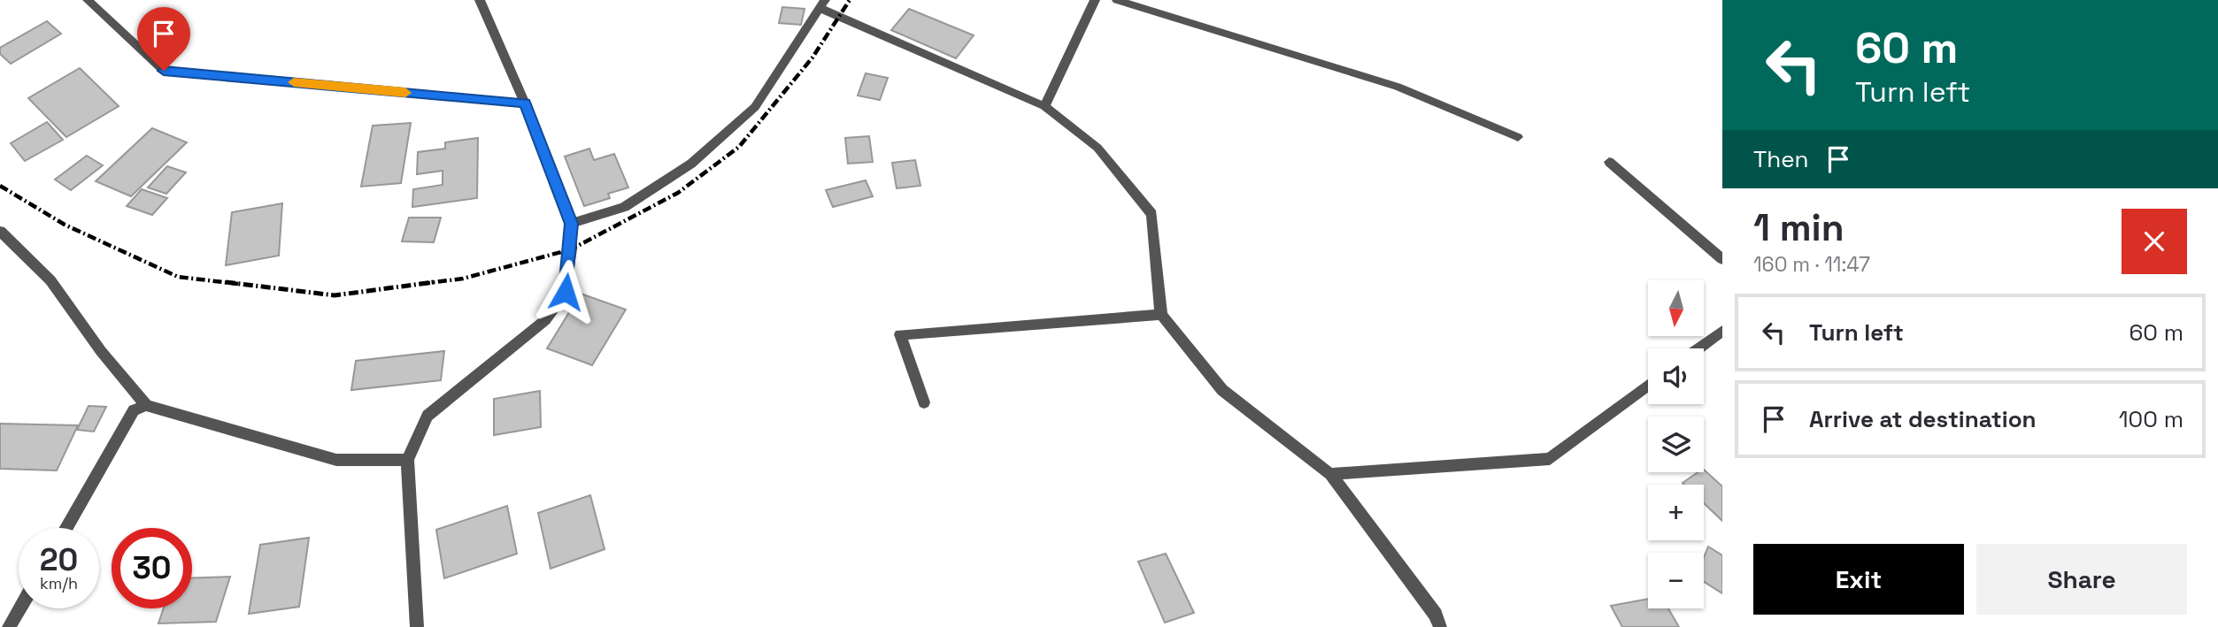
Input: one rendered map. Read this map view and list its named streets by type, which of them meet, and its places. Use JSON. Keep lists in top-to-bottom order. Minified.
{"north":"bottom","page":{"turn":["60 m","Turn left"],"then":"Then","heading":["1 min","160 m · 11:47"],"map_buttons":["+","−"],"list":[{"name":"Turn left","value":"60 m"},{"name":"Arrive at destination","value":"100 m"}],"speed":"20 km/h","limit":"30","buttons":["Exit","Share"]}}
